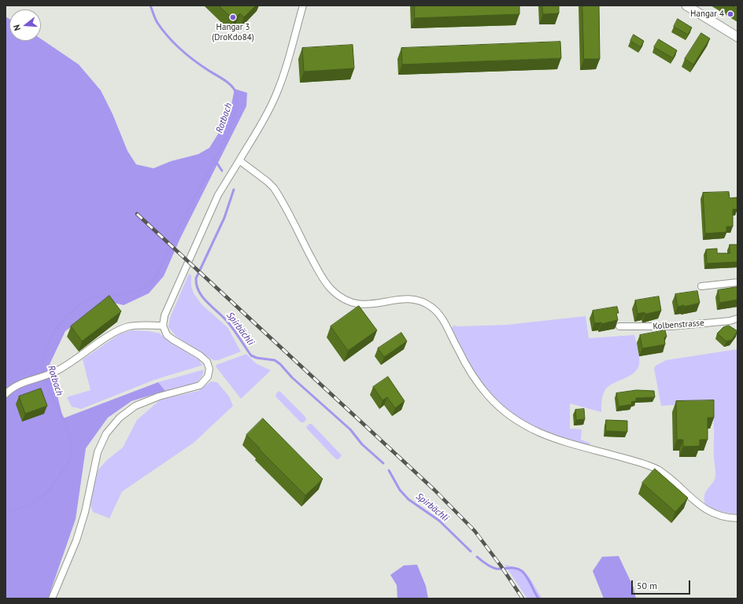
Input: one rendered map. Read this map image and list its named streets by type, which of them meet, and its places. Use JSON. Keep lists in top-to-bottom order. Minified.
{"streets":{"street":["Kolbenstrasse"]},"water":["Rotbach","Spirbächli"],"places":["Hangar 4","Hangar 3 (DroKdo84)"],"scale_bar":"50 m","north":"left"}
